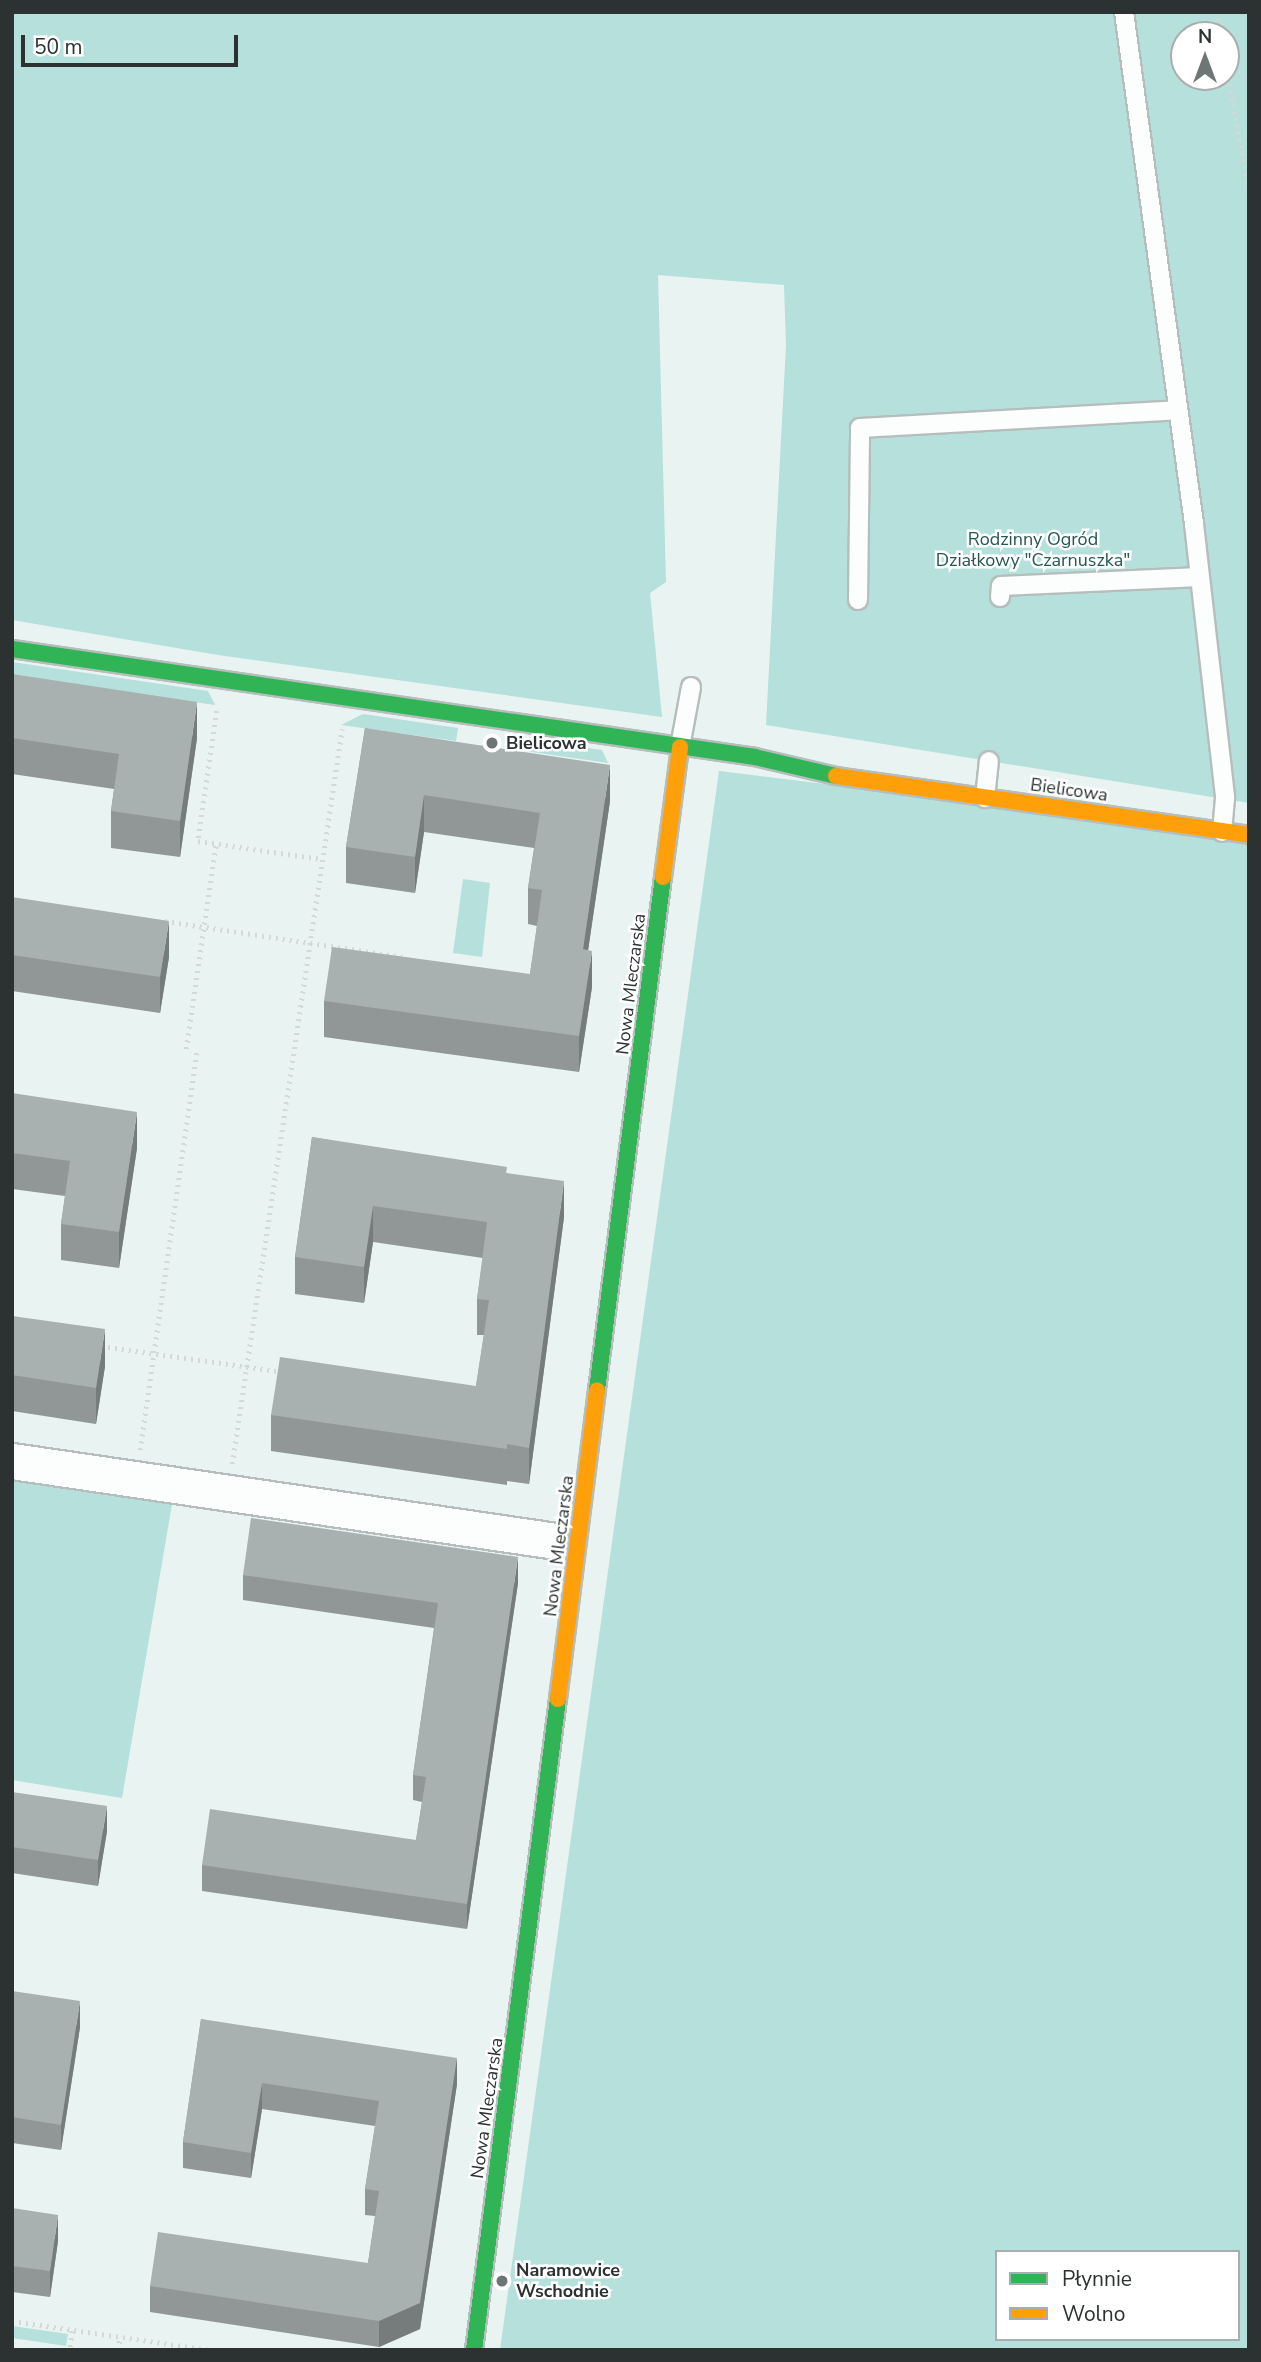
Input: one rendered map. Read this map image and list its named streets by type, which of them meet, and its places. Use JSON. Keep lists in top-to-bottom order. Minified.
{"streets":{"street":["Bielicowa","Nowa Mleczarska"]},"crossings":[["Bielicowa","Nowa Mleczarska"]],"parks":["Rodzinny Ogród Działkowy \"Czarnuszka\""],"places":["Bielicowa","Naramowice Wschodnie"],"legend":["Płynnie","Wolno"],"scale_bar":"50 m","north":"top"}
